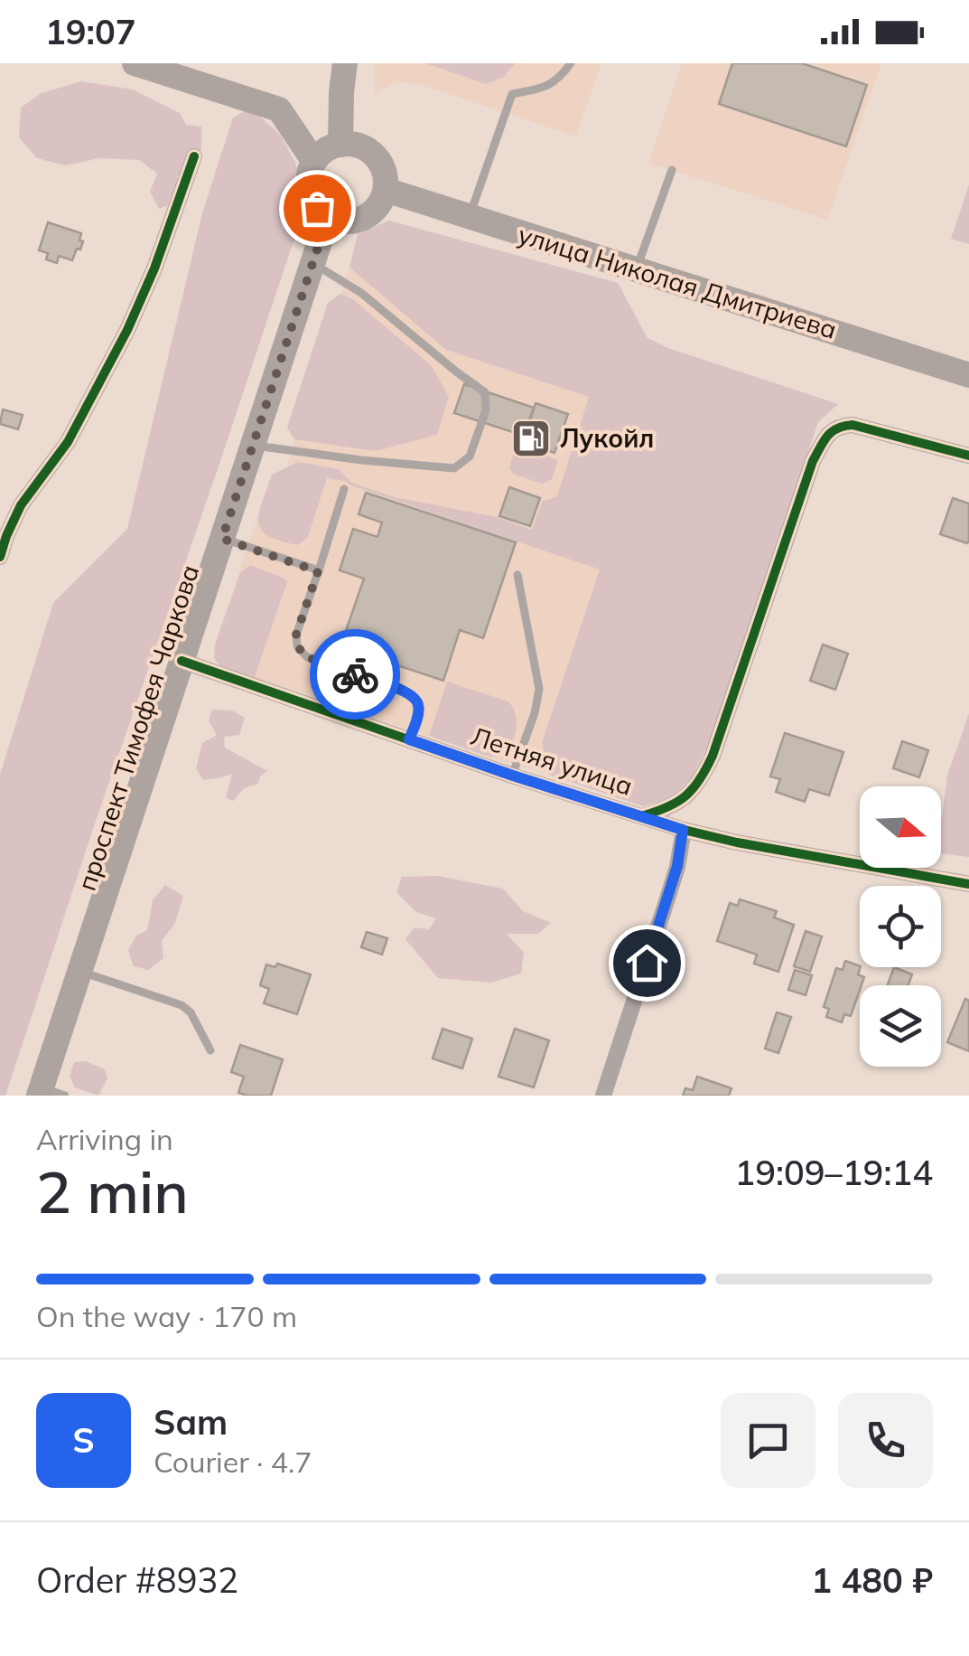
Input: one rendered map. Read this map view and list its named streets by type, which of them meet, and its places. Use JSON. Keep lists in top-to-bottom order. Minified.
{"streets":{"main road":["улица Николая Дмитриева","проспект Тимофея Чаркова"],"street":["Летняя улица"]},"crossings":[["улица Николая Дмитриева","проспект Тимофея Чаркова"],["проспект Тимофея Чаркова","Летняя улица"]],"places":{"fuel station":["Лукойл"]},"north":"right","page":{"status":"19:07","heading":["2 min","Arriving in","19:09–19:14"],"panel":["Sam","Courier · 4.7","Order #8932","1 480 ₽"],"bar":"On the way · 170 m","round":"S"}}
